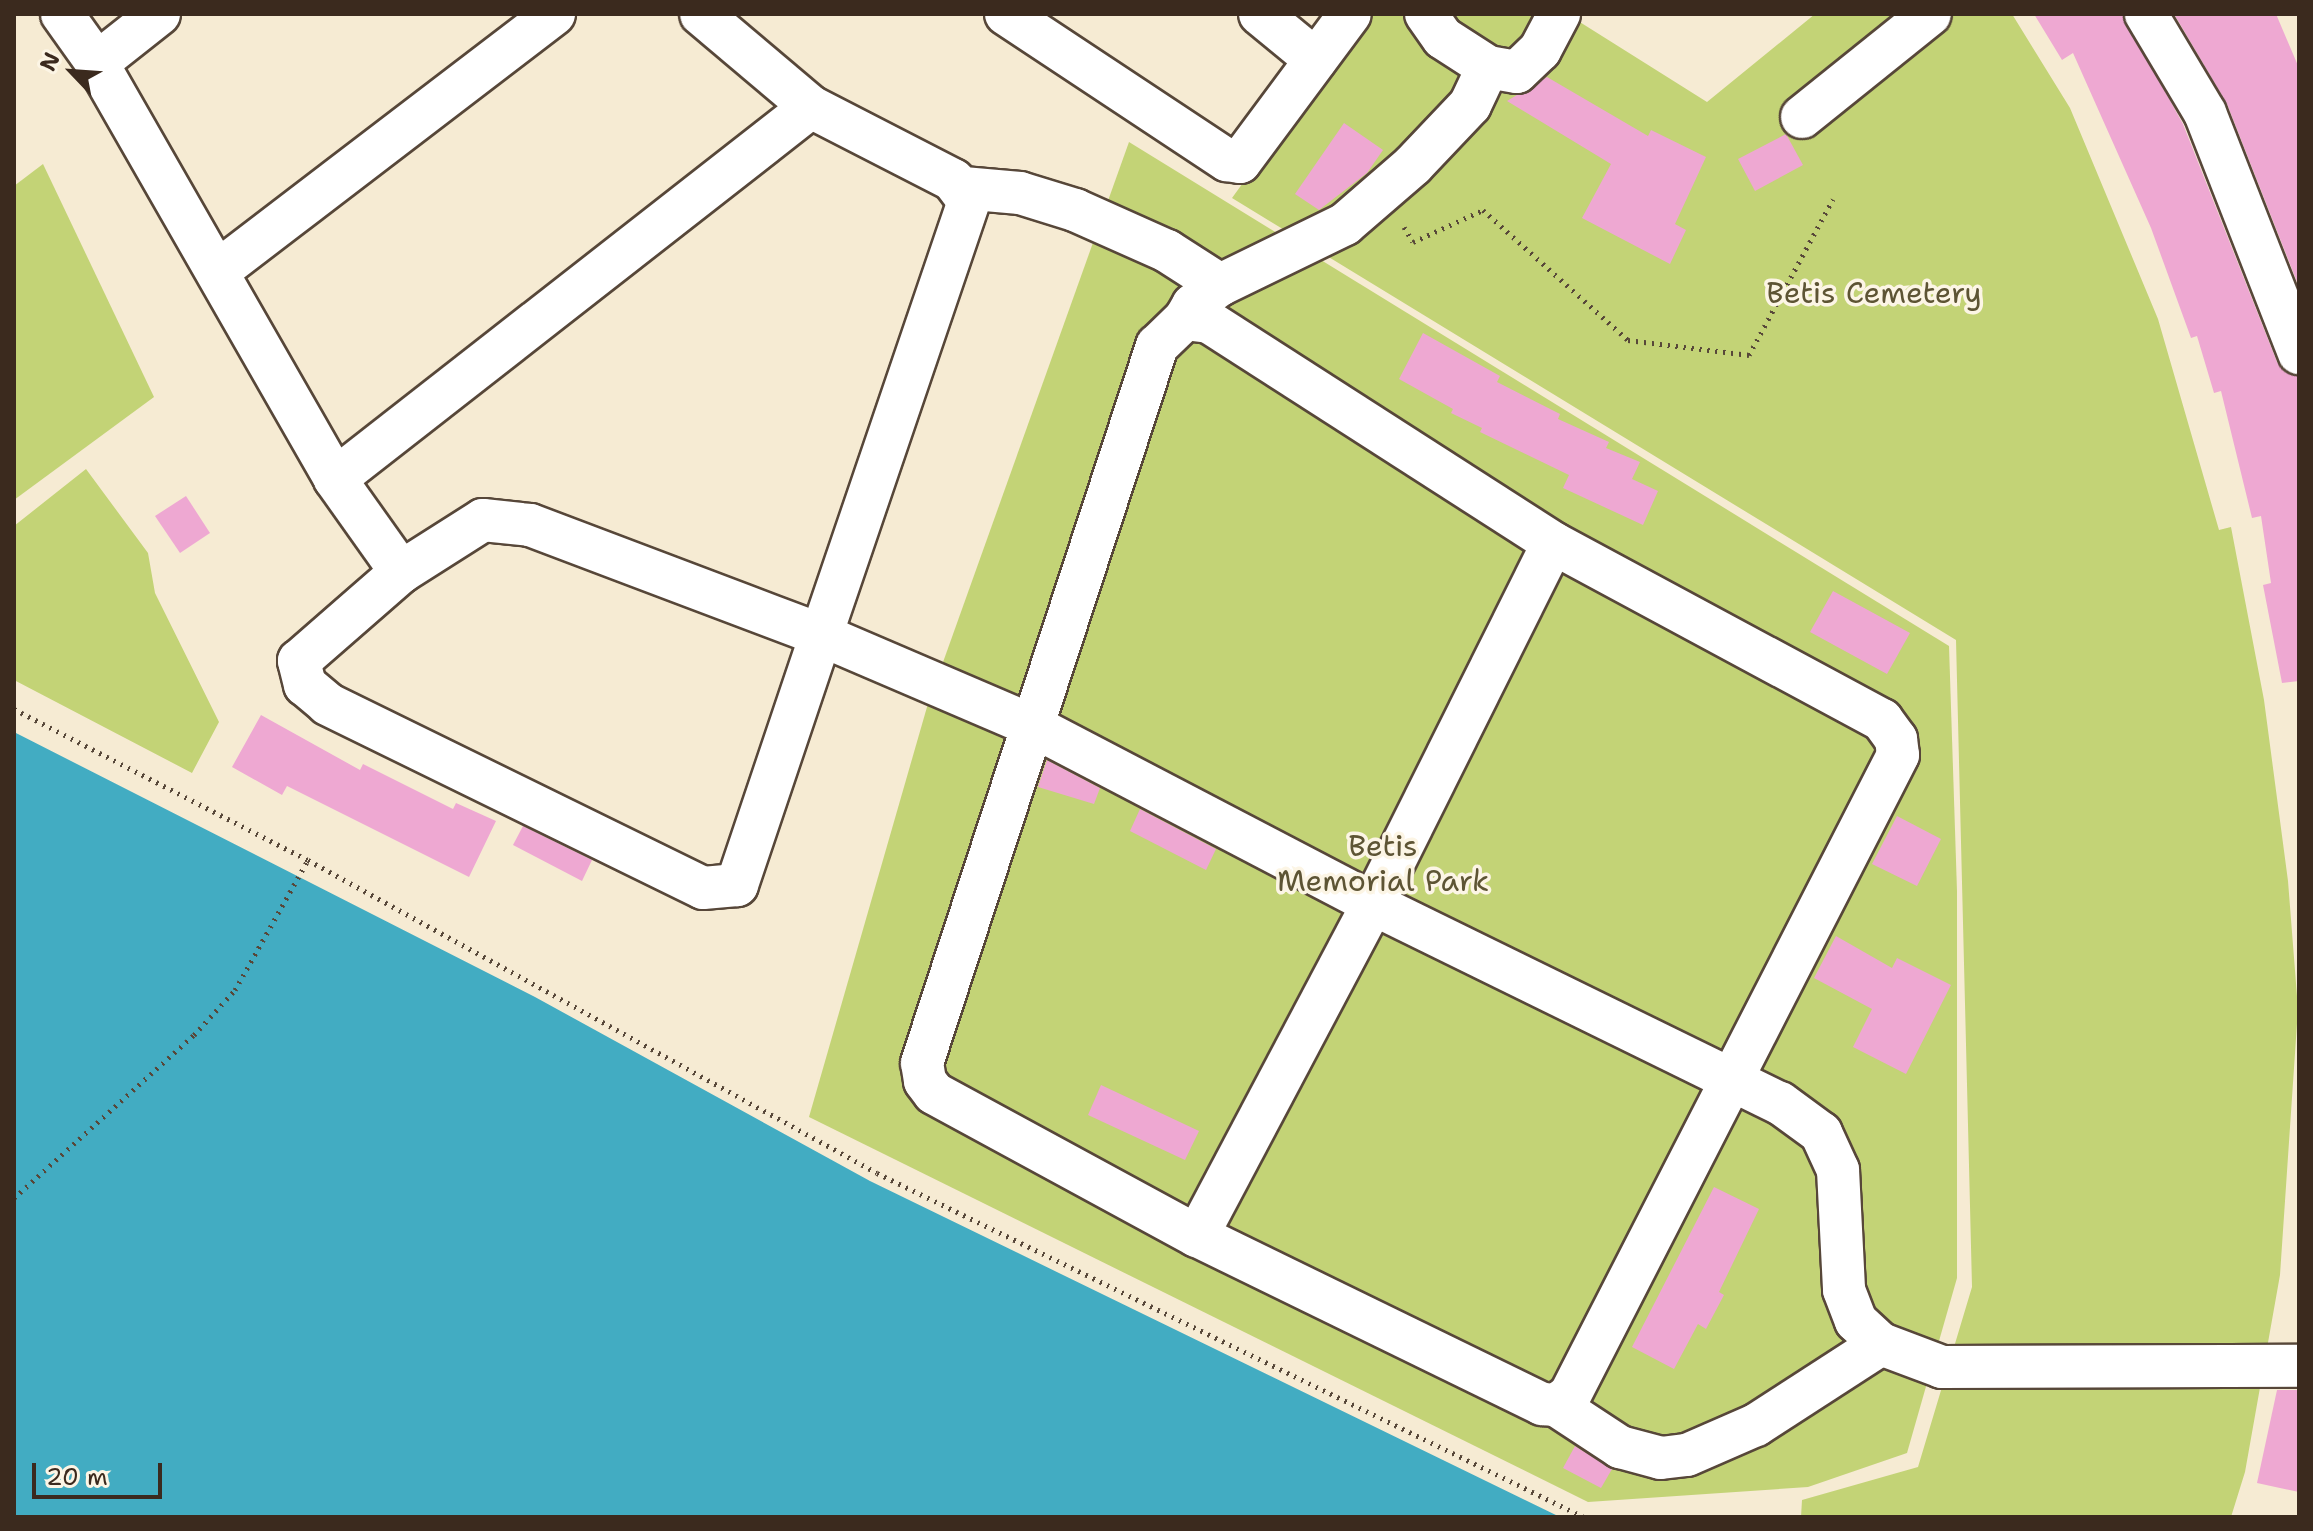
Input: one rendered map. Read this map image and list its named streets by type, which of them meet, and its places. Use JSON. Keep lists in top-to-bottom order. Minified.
{"parks":["Betis Cemetery","Betis Memorial Park"],"scale_bar":"20 m","north":"top left"}
